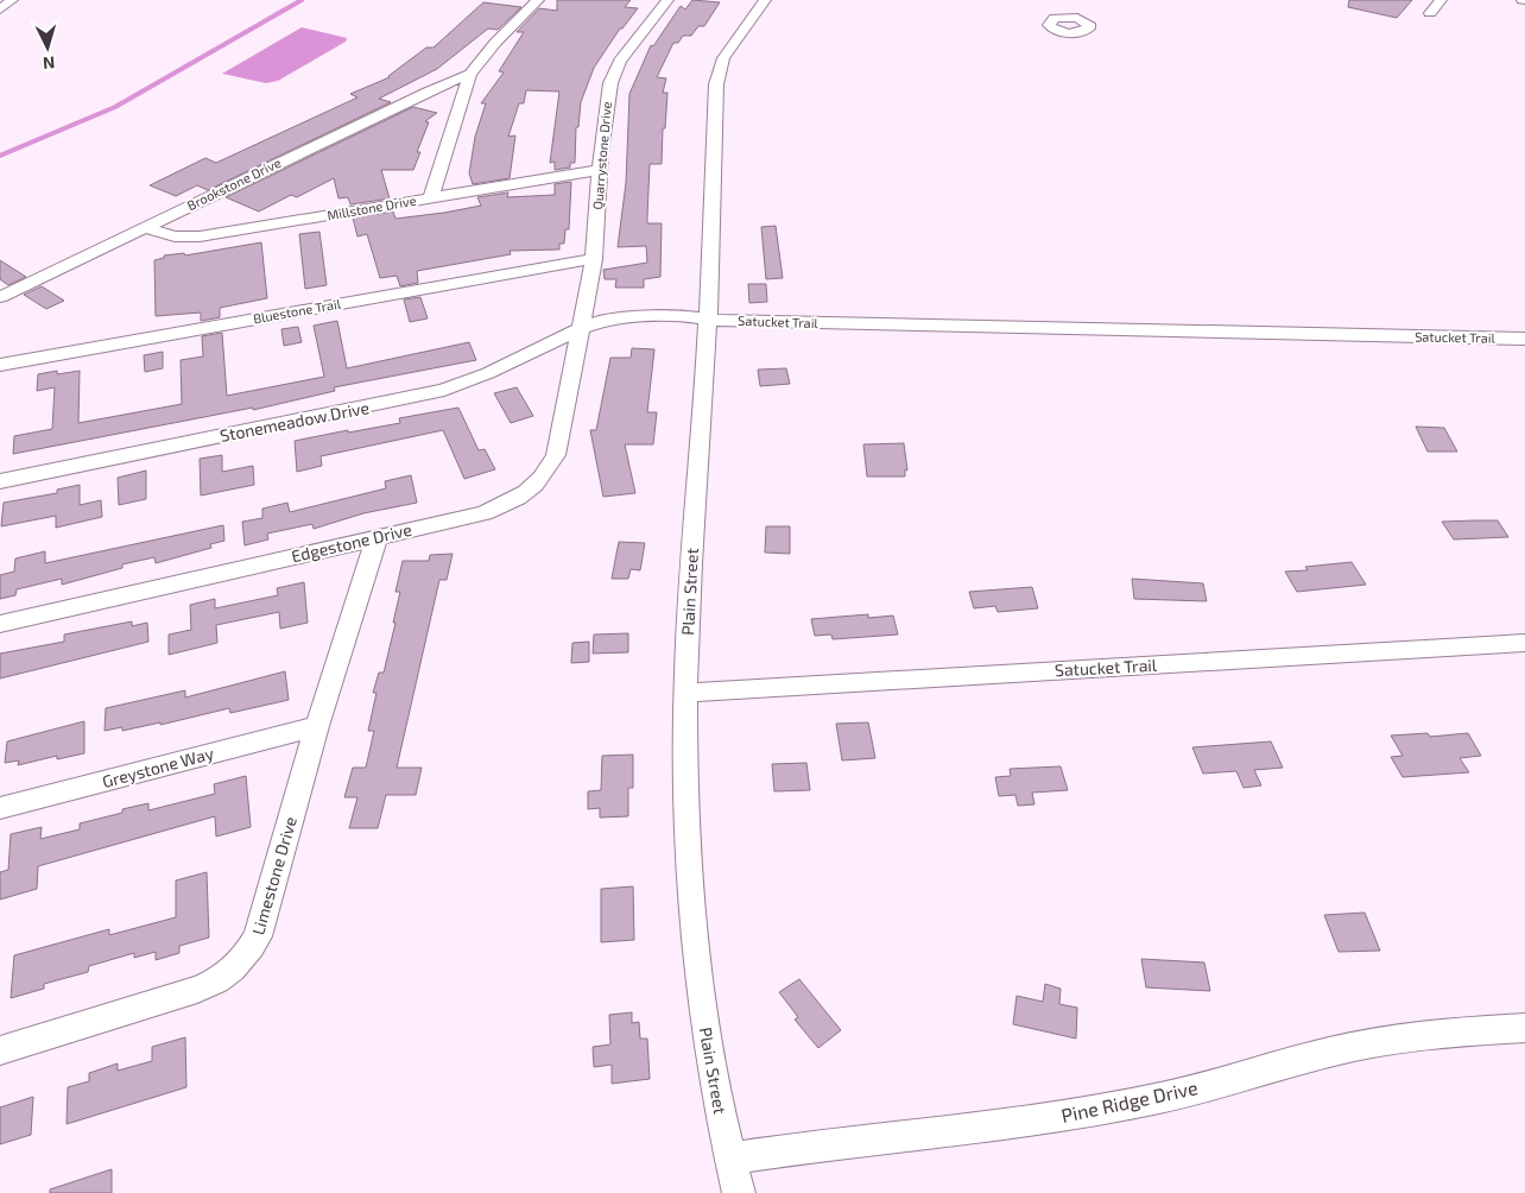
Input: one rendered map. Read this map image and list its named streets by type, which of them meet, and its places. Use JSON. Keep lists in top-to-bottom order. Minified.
{"streets":{"street":["Quarrystone Drive","Brookstone Drive","Millstone Drive","Bluestone Trail","Satucket Trail","Stonemeadow Drive","Edgestone Drive","Plain Street","Greystone Way","Limestone Drive","Pine Ridge Drive"]},"crossings":[["Quarrystone Drive","Millstone Drive"],["Quarrystone Drive","Bluestone Trail"],["Quarrystone Drive","Satucket Trail"],["Quarrystone Drive","Stonemeadow Drive"],["Quarrystone Drive","Edgestone Drive"],["Brookstone Drive","Millstone Drive"],["Satucket Trail","Stonemeadow Drive"],["Satucket Trail","Edgestone Drive"],["Satucket Trail","Plain Street"],["Stonemeadow Drive","Edgestone Drive"],["Edgestone Drive","Limestone Drive"],["Plain Street","Pine Ridge Drive"],["Greystone Way","Limestone Drive"]],"north":"bottom"}
